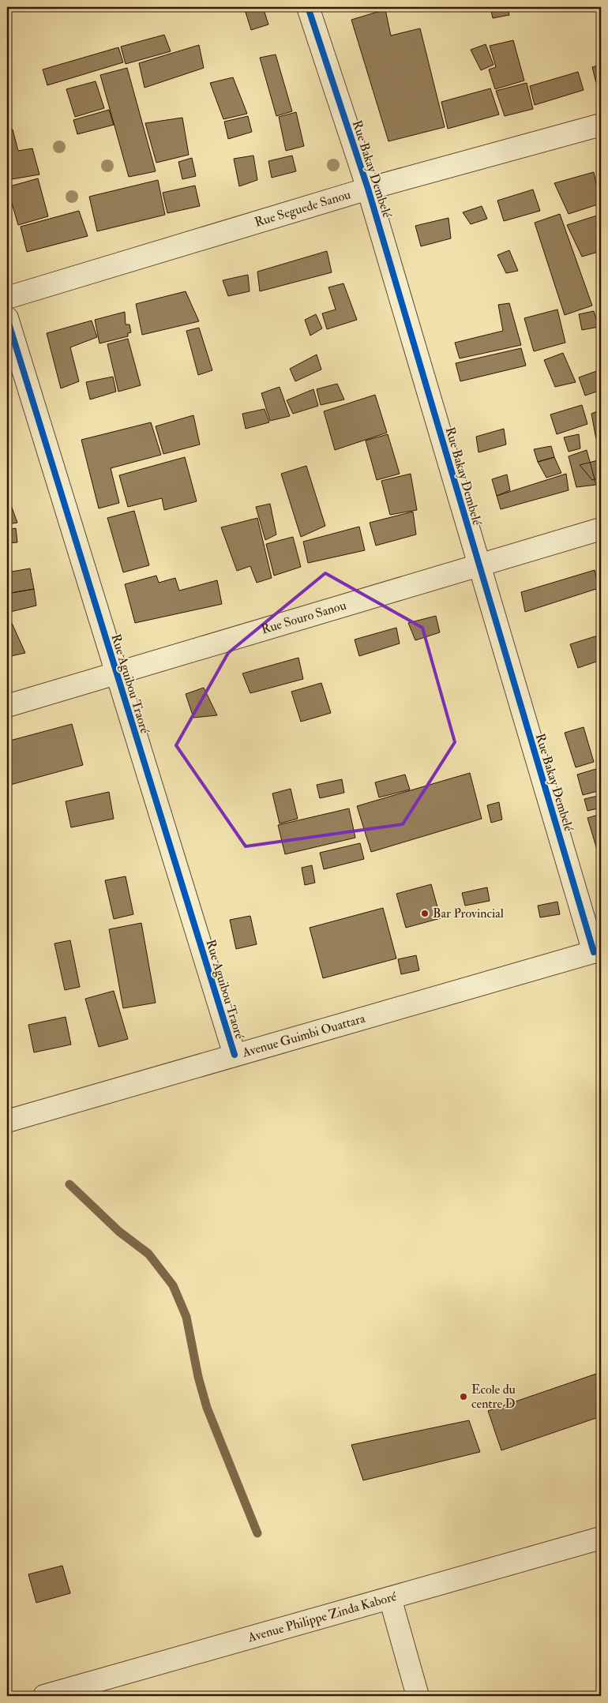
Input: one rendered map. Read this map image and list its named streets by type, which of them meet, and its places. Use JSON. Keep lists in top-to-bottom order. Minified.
{"streets":{"street":["Rue Bakay Dembelé","Rue Seguede Sanou","Rue Souro Sanou","Rue Aguibou Traoré","Avenue Guimbi Ouattara","Avenue Philippe Zinda Kaboré"]},"crossings":[["Rue Bakay Dembelé","Rue Seguede Sanou"],["Rue Bakay Dembelé","Rue Souro Sanou"],["Rue Bakay Dembelé","Avenue Guimbi Ouattara"],["Rue Souro Sanou","Rue Aguibou Traoré"],["Rue Aguibou Traoré","Avenue Guimbi Ouattara"]],"places":["Bar Provincial","Ecole du centre D"]}
